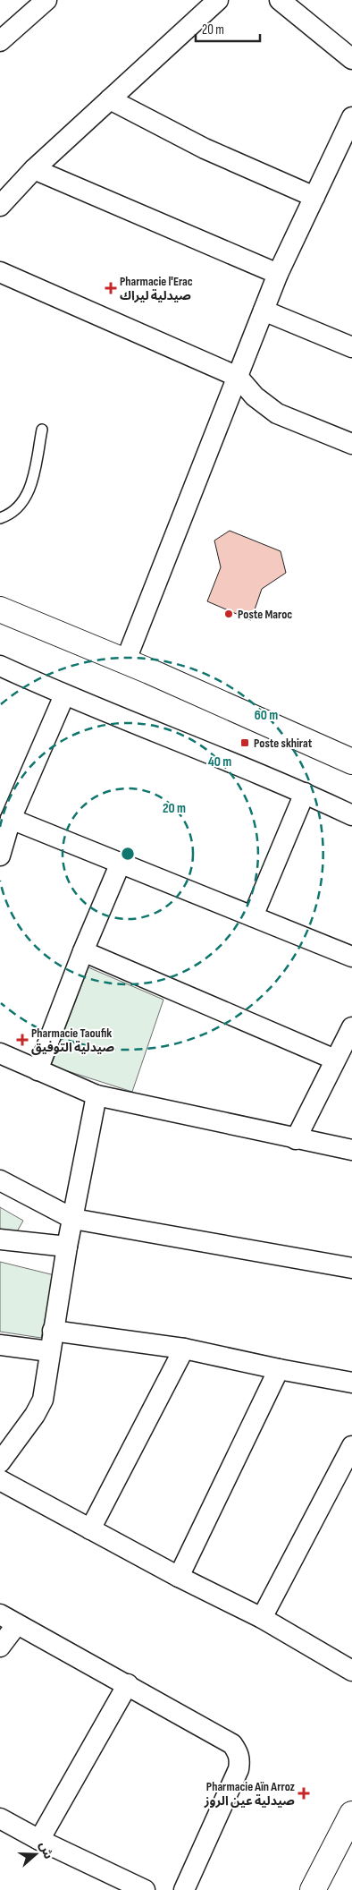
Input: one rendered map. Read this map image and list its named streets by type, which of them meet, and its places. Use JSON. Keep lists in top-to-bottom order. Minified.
{"places":{"health":["Pharmacie l'Erac صيدلية ليراك","Pharmacie Taoufik صيدلية التوفيق","Pharmacie Aïn Arroz صيدلية عين الروز"],"other":["Poste Maroc"],"transit":["Poste skhirat"]},"scale_bar":"20 m","north":"right","rings":["60 m","40 m","20 m"]}
